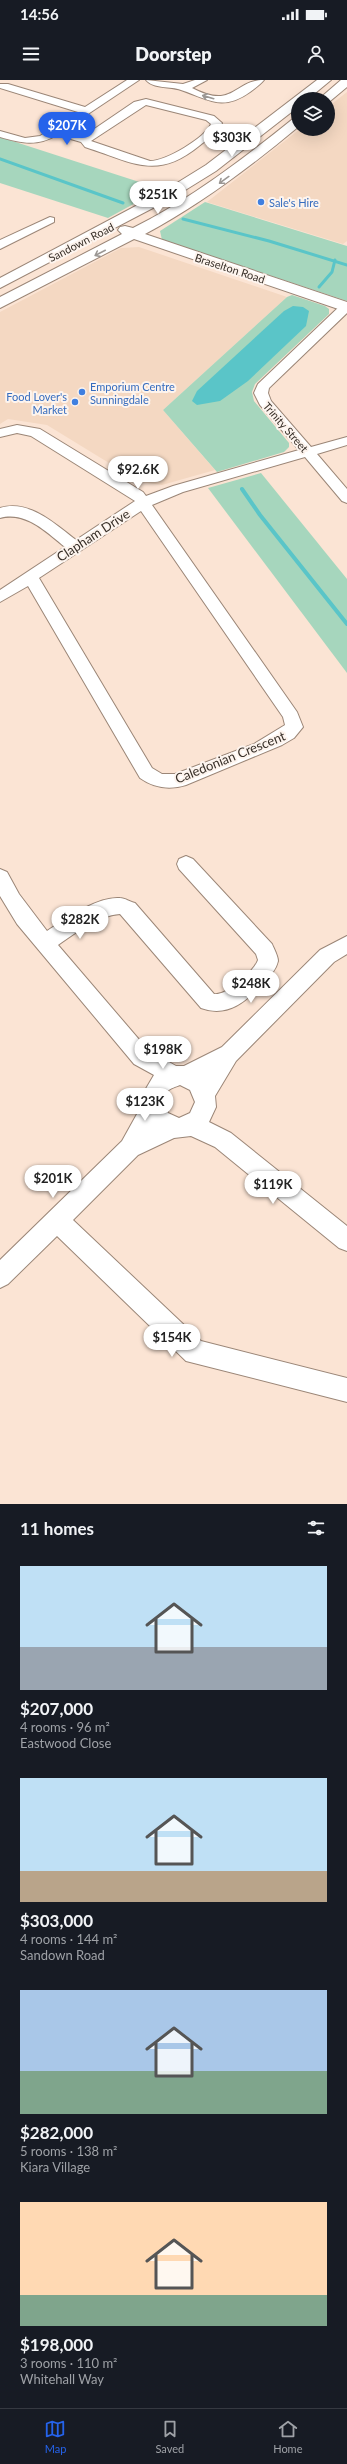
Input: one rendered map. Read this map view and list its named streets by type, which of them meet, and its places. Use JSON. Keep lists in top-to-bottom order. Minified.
{"streets":{"main road":["Sandown Road","Braselton Road"],"street":["Trinity Street","Clapham Drive","Caledonian Crescent"]},"crossings":[["Sandown Road","Braselton Road"],["Braselton Road","Trinity Street"],["Trinity Street","Clapham Drive"],["Clapham Drive","Caledonian Crescent"]],"places":["Sale's Hire","Emporium Centre Sunningdale","Food Lover's Market"],"page":{"status":"14:56","header":"Doorstep","price":["$207K","$303K","$251K","$92.6K","$282K","$248K","$198K","$123K","$201K","$119K","$154K"],"heading":"11 homes","list":[{"name":"$207,000","note":"4 rooms · 96 m² · Eastwood Close"},{"name":"$303,000","note":"4 rooms · 144 m² · Sandown Road"},{"name":"$282,000","note":"5 rooms · 138 m² · Kiara Village"},{"name":"$198,000","note":"3 rooms · 110 m² · Whitehall Way"}],"tabs":["Map","Saved","Home"]}}
